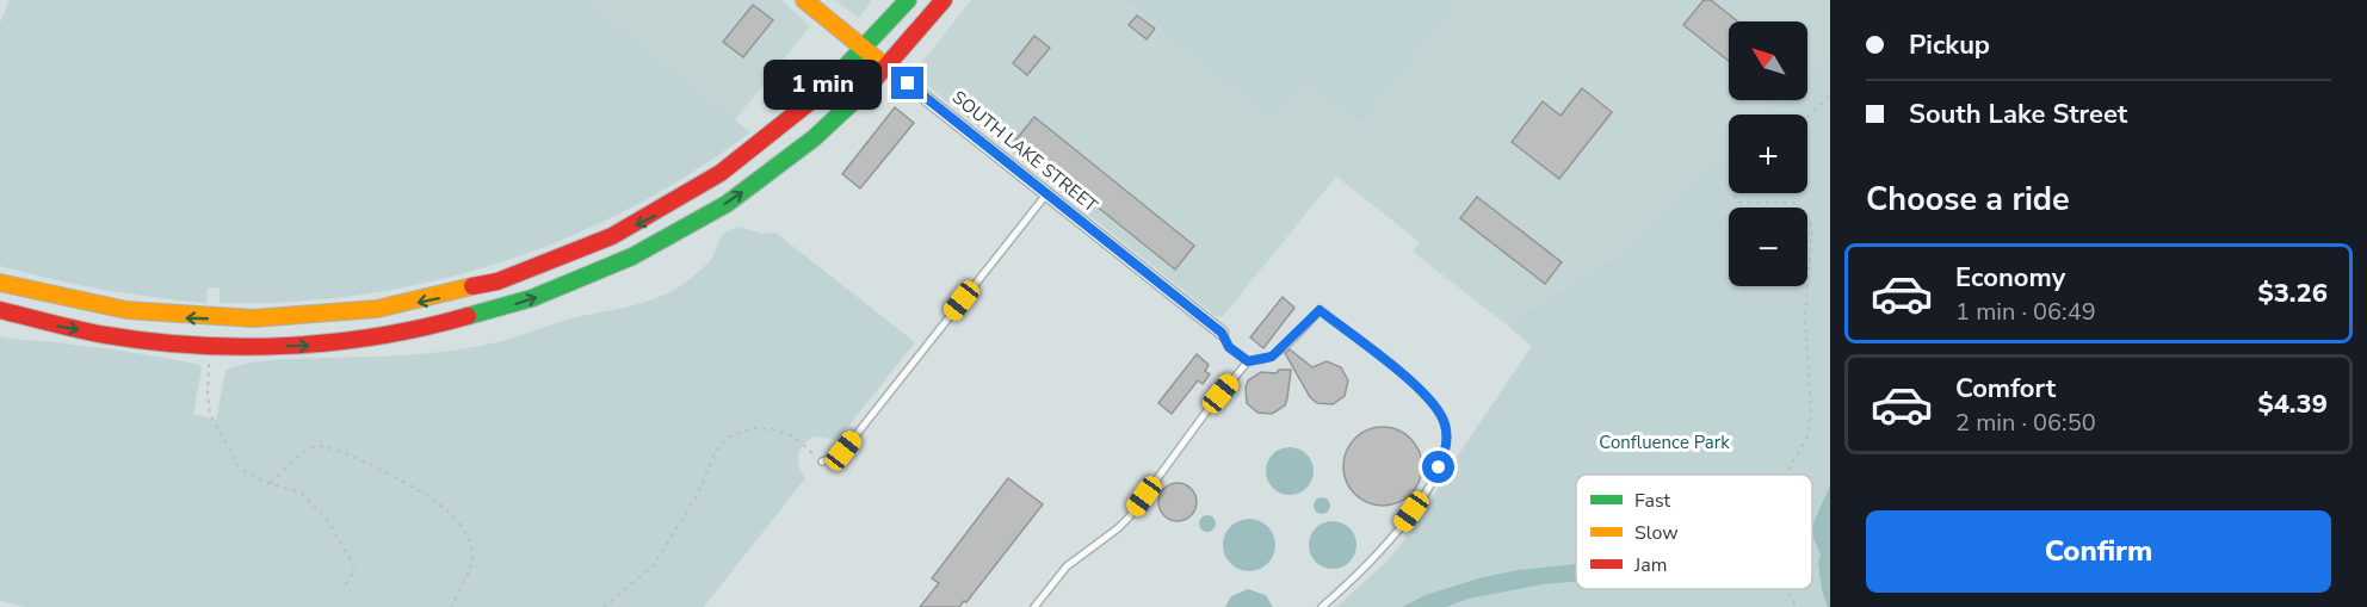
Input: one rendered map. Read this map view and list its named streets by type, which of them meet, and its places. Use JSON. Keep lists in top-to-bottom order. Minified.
{"streets":{"main road":["SOUTH LAKE STREET"]},"parks":["Confluence Park"],"legend":["Fast","Slow","Jam"],"north":"top left","page":{"banner":["Pickup","South Lake Street"],"map_buttons":["+","−"],"bubble":"1 min","heading":"Choose a ride","list":[{"name":"Economy","note":"1 min · 06:49","value":"$3.26"},{"name":"Comfort","note":"2 min · 06:50","value":"$4.39"}],"buttons":"Confirm"}}
